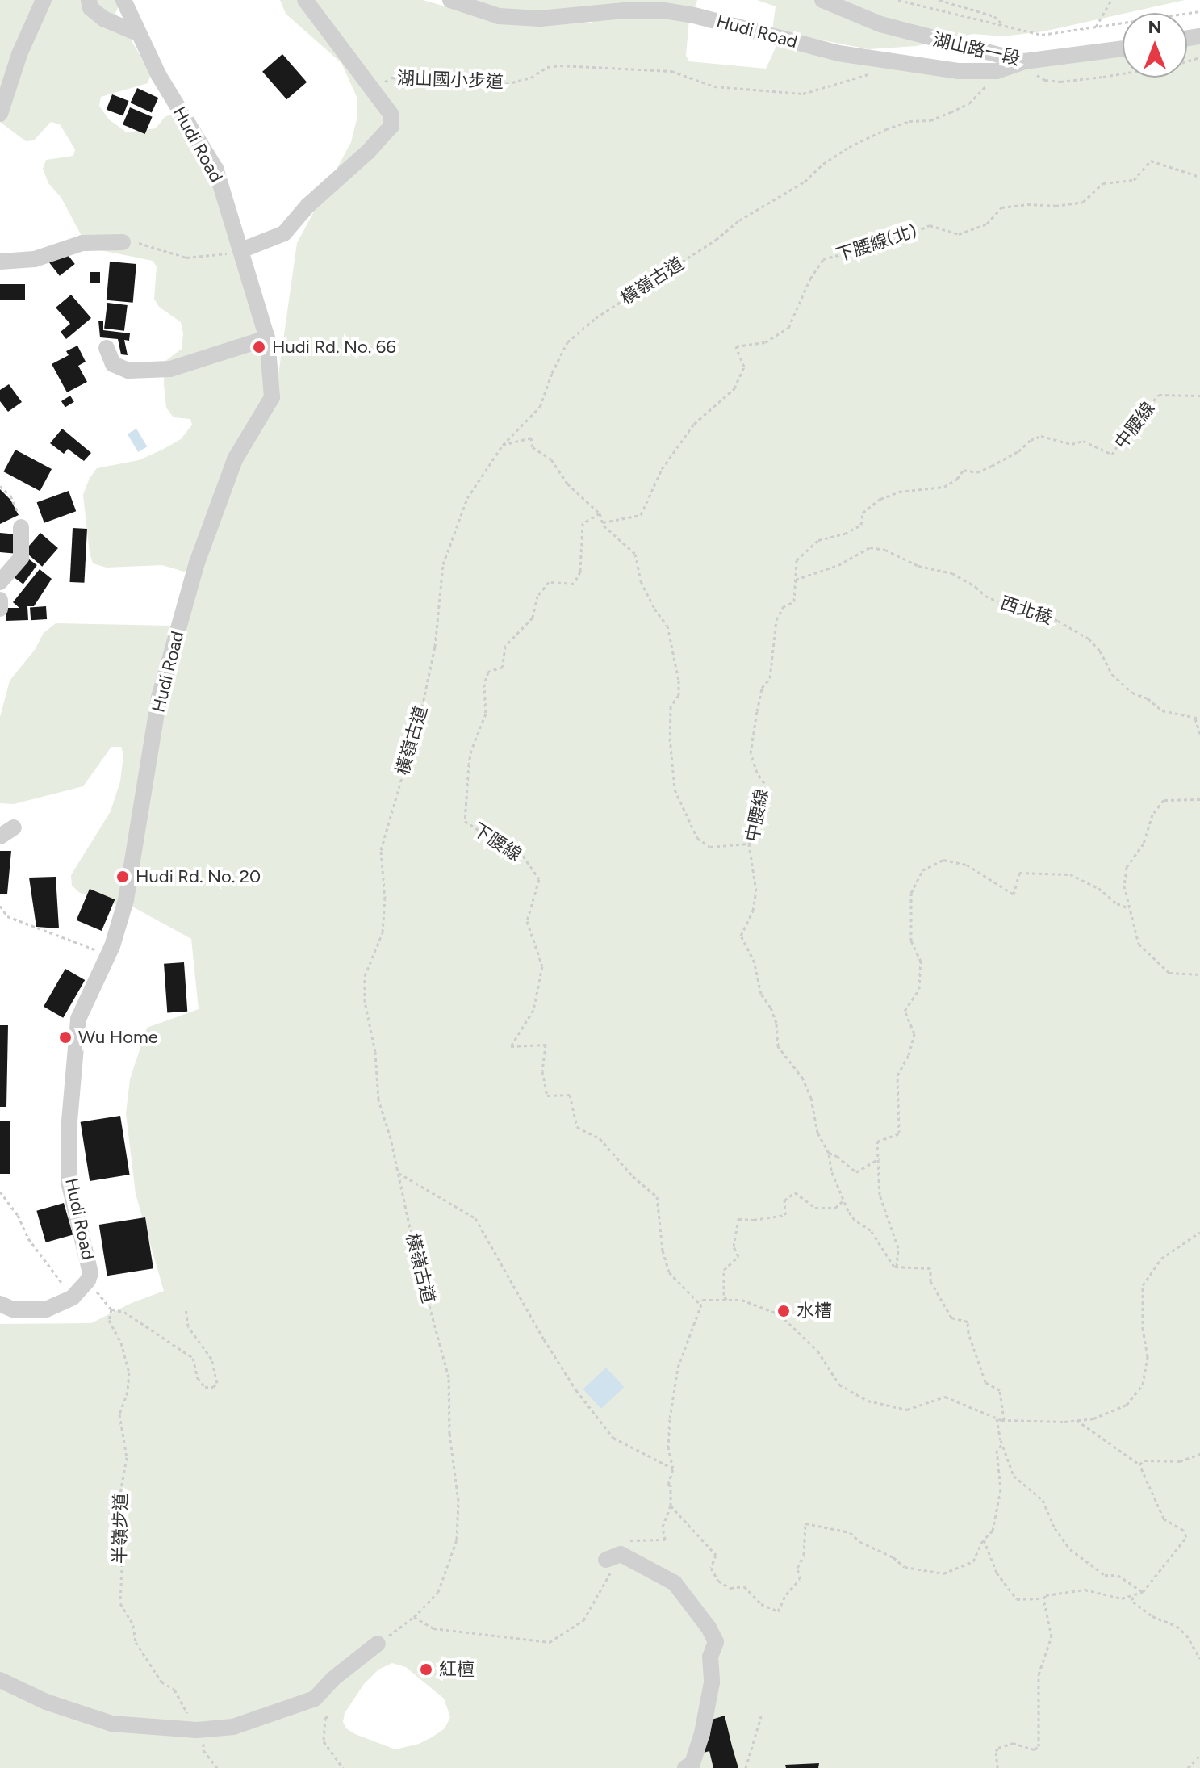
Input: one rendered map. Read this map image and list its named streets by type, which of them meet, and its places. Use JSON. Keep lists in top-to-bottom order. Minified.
{"streets":{"street":["Hudi Road","湖山路一段"],"path":["湖山國小步道","下腰線(北)","橫嶺古道","中腰線","西北稜","下腰線","半嶺步道"]},"crossings":[["Hudi Road","湖山路一段"],["Hudi Road","湖山國小步道"],["Hudi Road","橫嶺古道"],["中腰線","西北稜"]],"places":["Hudi Rd. No. 66","Hudi Rd. No. 20","Wu Home","水槽","紅檀"],"north":"top"}
